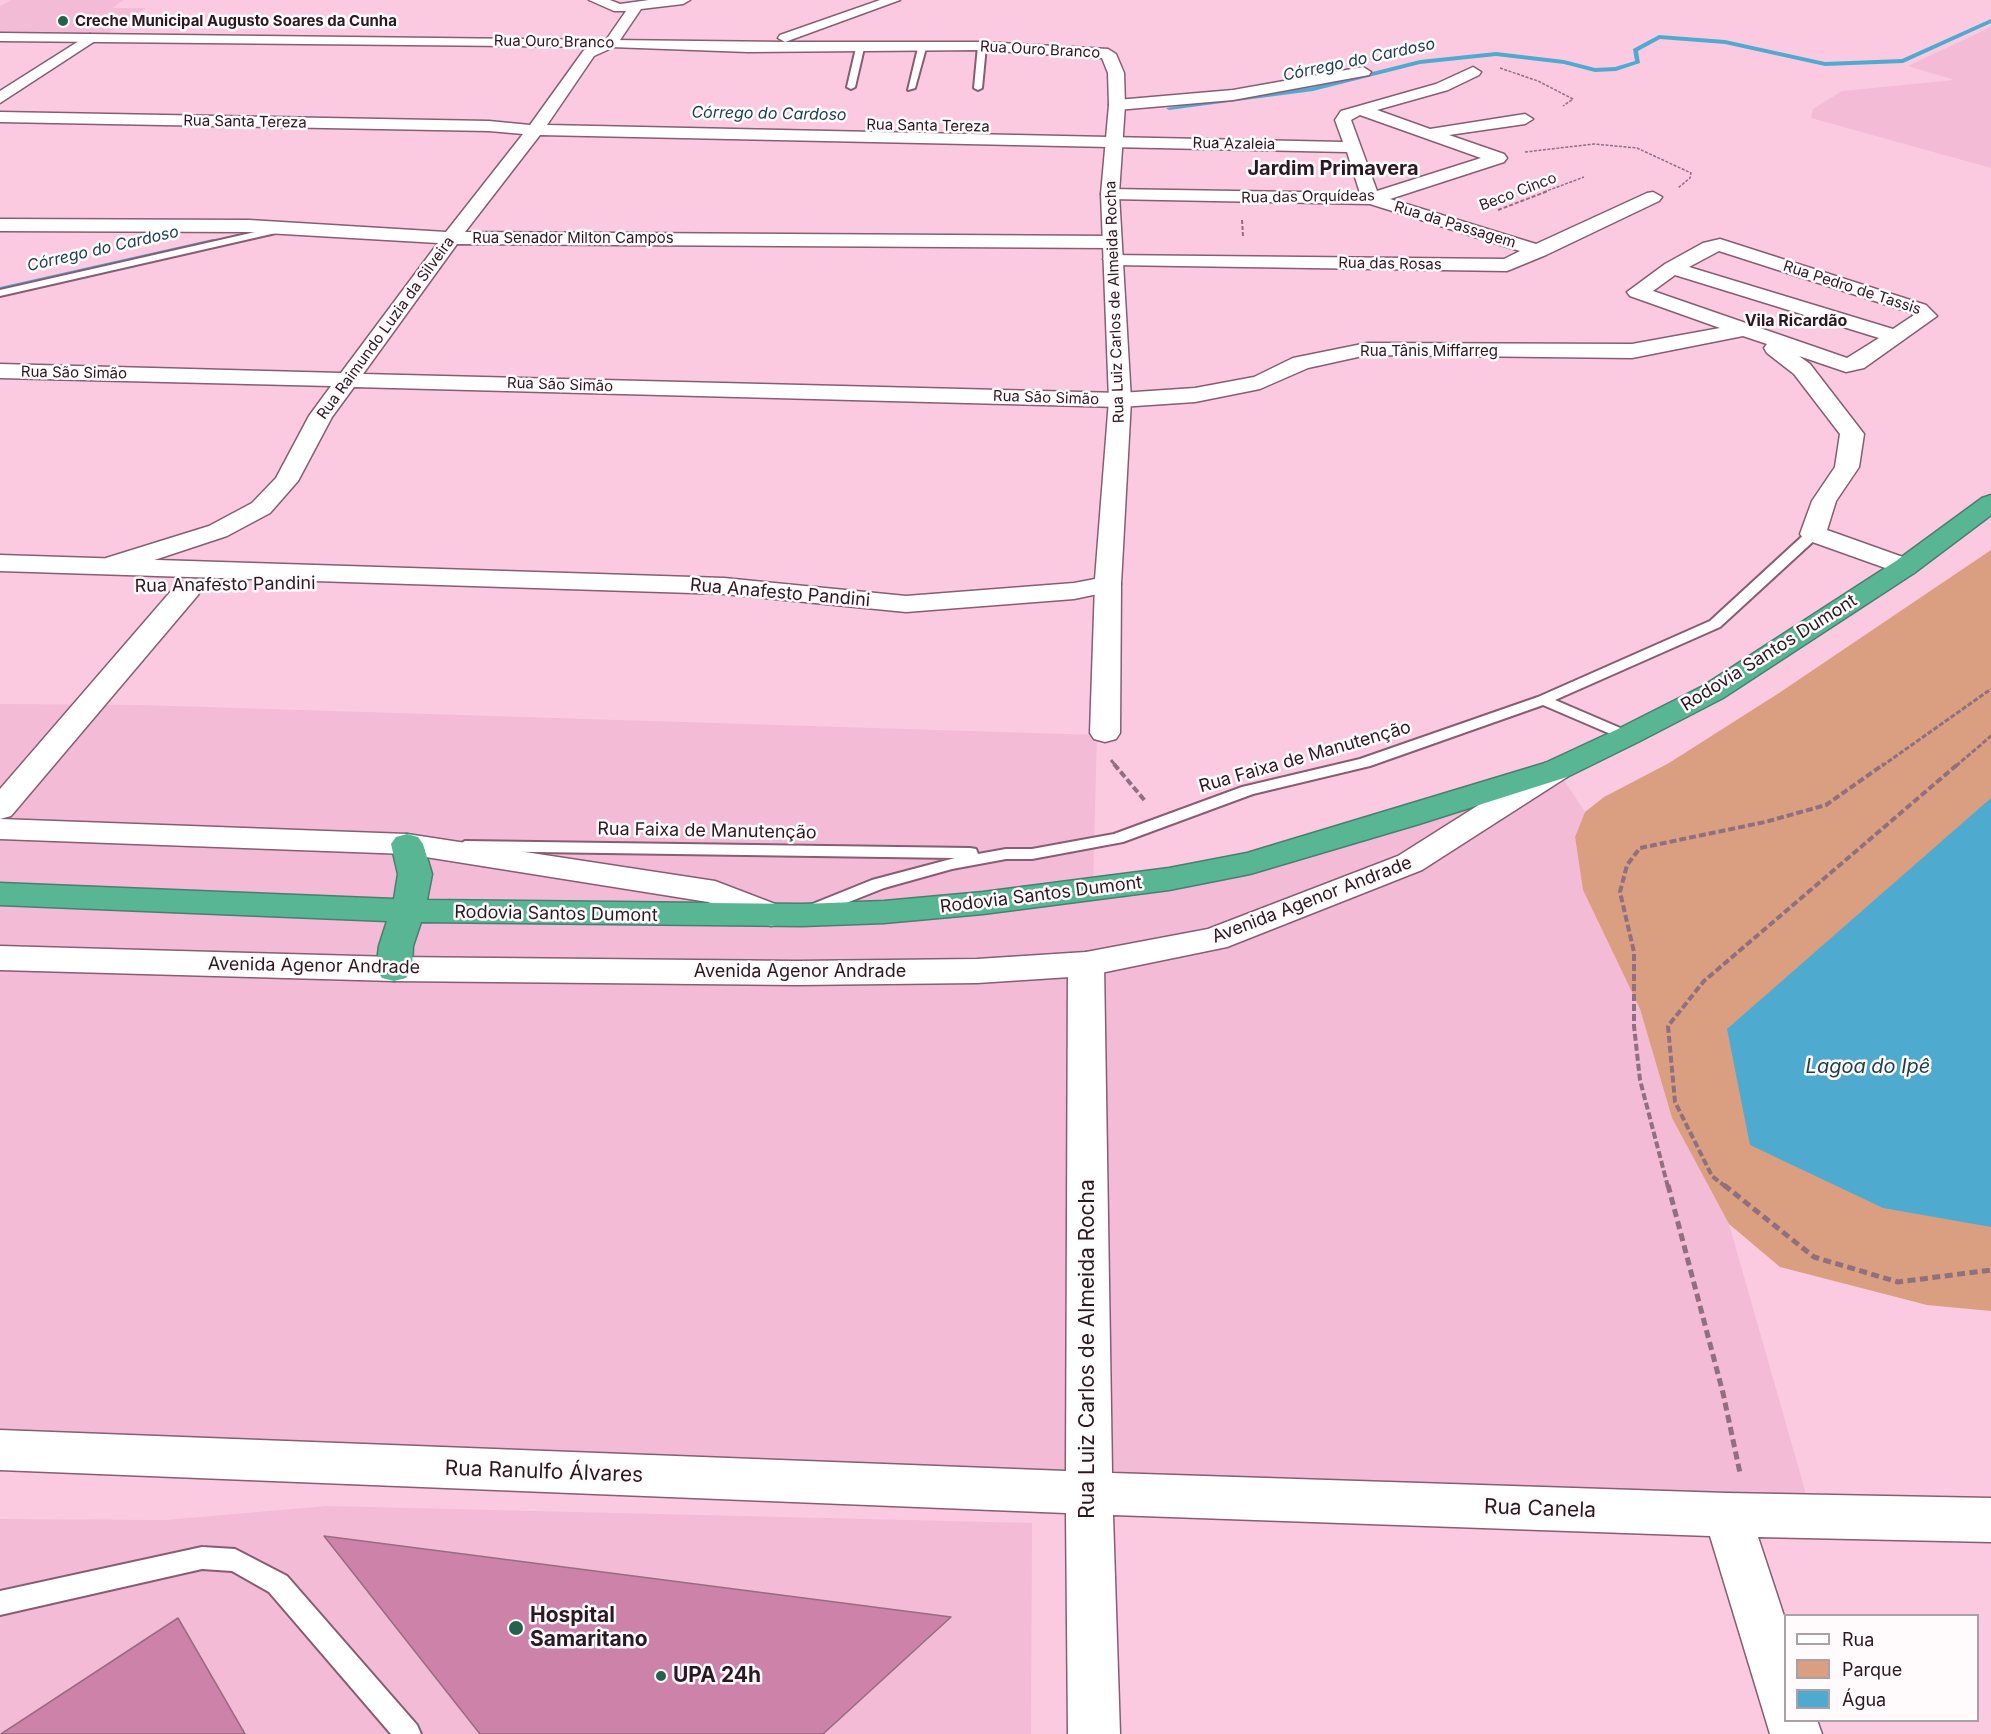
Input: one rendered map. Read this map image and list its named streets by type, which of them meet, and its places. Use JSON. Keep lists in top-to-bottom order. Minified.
{"streets":{"highway":["Rodovia Santos Dumont"],"street":["Rua Ouro Branco","Rua Santa Tereza","Rua Azaleia","Rua das Orquídeas","Rua da Passagem","Rua Senador Milton Campos","Rua das Rosas","Rua Pedro de Tassis","Rua Luiz Carlos de Almeida Rocha","Rua Raimundo Luzia da Silveira","Rua Tânis Miffarreg","Rua São Simão","Rua Anafesto Pandini","Avenida Agenor Andrade","Rua Ranulfo Álvares","Rua Canela"],"lane":["Rua Faixa de Manutenção"],"path":["Beco Cinco"]},"crossings":[["Rua Ouro Branco","Rua Luiz Carlos de Almeida Rocha"],["Rua Ouro Branco","Rua Raimundo Luzia da Silveira"],["Rua Santa Tereza","Rua Azaleia"],["Rua Santa Tereza","Rua Luiz Carlos de Almeida Rocha"],["Rua Santa Tereza","Rua Raimundo Luzia da Silveira"],["Rua Azaleia","Rua Luiz Carlos de Almeida Rocha"],["Beco Cinco","Rua da Passagem"],["Rua das Orquídeas","Rua da Passagem"],["Rua das Orquídeas","Rua Luiz Carlos de Almeida Rocha"],["Rua da Passagem","Rua das Rosas"],["Rua Senador Milton Campos","Rua das Rosas"],["Rua Senador Milton Campos","Rua Luiz Carlos de Almeida Rocha"],["Rua Senador Milton Campos","Rua Raimundo Luzia da Silveira"],["Rua das Rosas","Rua Luiz Carlos de Almeida Rocha"],["Rua Pedro de Tassis","Rua Tânis Miffarreg"],["Rua Luiz Carlos de Almeida Rocha","Rua Tânis Miffarreg"],["Rua Luiz Carlos de Almeida Rocha","Rua São Simão"],["Rua Luiz Carlos de Almeida Rocha","Rua Anafesto Pandini"],["Rua Luiz Carlos de Almeida Rocha","Avenida Agenor Andrade"],["Rua Luiz Carlos de Almeida Rocha","Rua Ranulfo Álvares"],["Rua Luiz Carlos de Almeida Rocha","Rua Canela"],["Rua Raimundo Luzia da Silveira","Rua São Simão"],["Rua Raimundo Luzia da Silveira","Rua Anafesto Pandini"],["Rua Tânis Miffarreg","Rua São Simão"],["Rodovia Santos Dumont","Rua Faixa de Manutenção"],["Rodovia Santos Dumont","Avenida Agenor Andrade"],["Rua Ranulfo Álvares","Rua Canela"]],"districts":["Jardim Primavera","Vila Ricardão"],"water":["Córrego do Cardoso","Lagoa do Ipê"],"places":["Creche Municipal Augusto Soares da Cunha","Hospital Samaritano","UPA 24h"],"legend":["Rua","Parque","Água"]}
